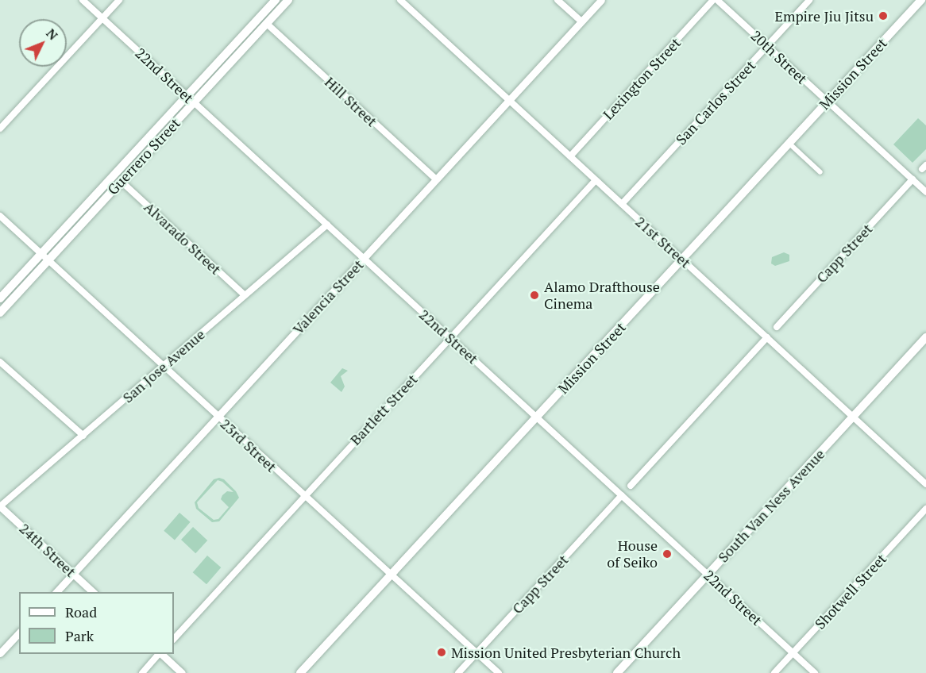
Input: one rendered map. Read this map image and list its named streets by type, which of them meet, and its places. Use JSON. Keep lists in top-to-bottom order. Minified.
{"streets":{"main road":["Mission Street","Guerrero Street","South Van Ness Avenue"],"street":["20th Street","22nd Street","Lexington Street","Hill Street","San Carlos Street","Alvarado Street","21st Street","Capp Street","Valencia Street","San Jose Avenue","Bartlett Street","23rd Street","24th Street","Shotwell Street"]},"crossings":[["20th Street","Mission Street"],["20th Street","San Carlos Street"],["20th Street","Capp Street"],["Mission Street","22nd Street"],["Mission Street","21st Street"],["Mission Street","23rd Street"],["22nd Street","Guerrero Street"],["22nd Street","Capp Street"],["22nd Street","Valencia Street"],["22nd Street","San Jose Avenue"],["22nd Street","Bartlett Street"],["22nd Street","South Van Ness Avenue"],["22nd Street","Shotwell Street"],["Lexington Street","21st Street"],["Hill Street","Guerrero Street"],["Hill Street","Valencia Street"],["San Carlos Street","21st Street"],["Guerrero Street","Alvarado Street"],["Guerrero Street","23rd Street"],["Alvarado Street","San Jose Avenue"],["21st Street","Valencia Street"],["21st Street","Bartlett Street"],["21st Street","South Van Ness Avenue"],["Capp Street","23rd Street"],["Valencia Street","23rd Street"],["Valencia Street","24th Street"],["San Jose Avenue","23rd Street"],["San Jose Avenue","24th Street"],["Bartlett Street","23rd Street"]],"places":["Empire Jiu Jitsu","Alamo Drafthouse Cinema","House of Seiko","Mission United Presbyterian Church"],"legend":["Road","Park"],"north":"top right"}
